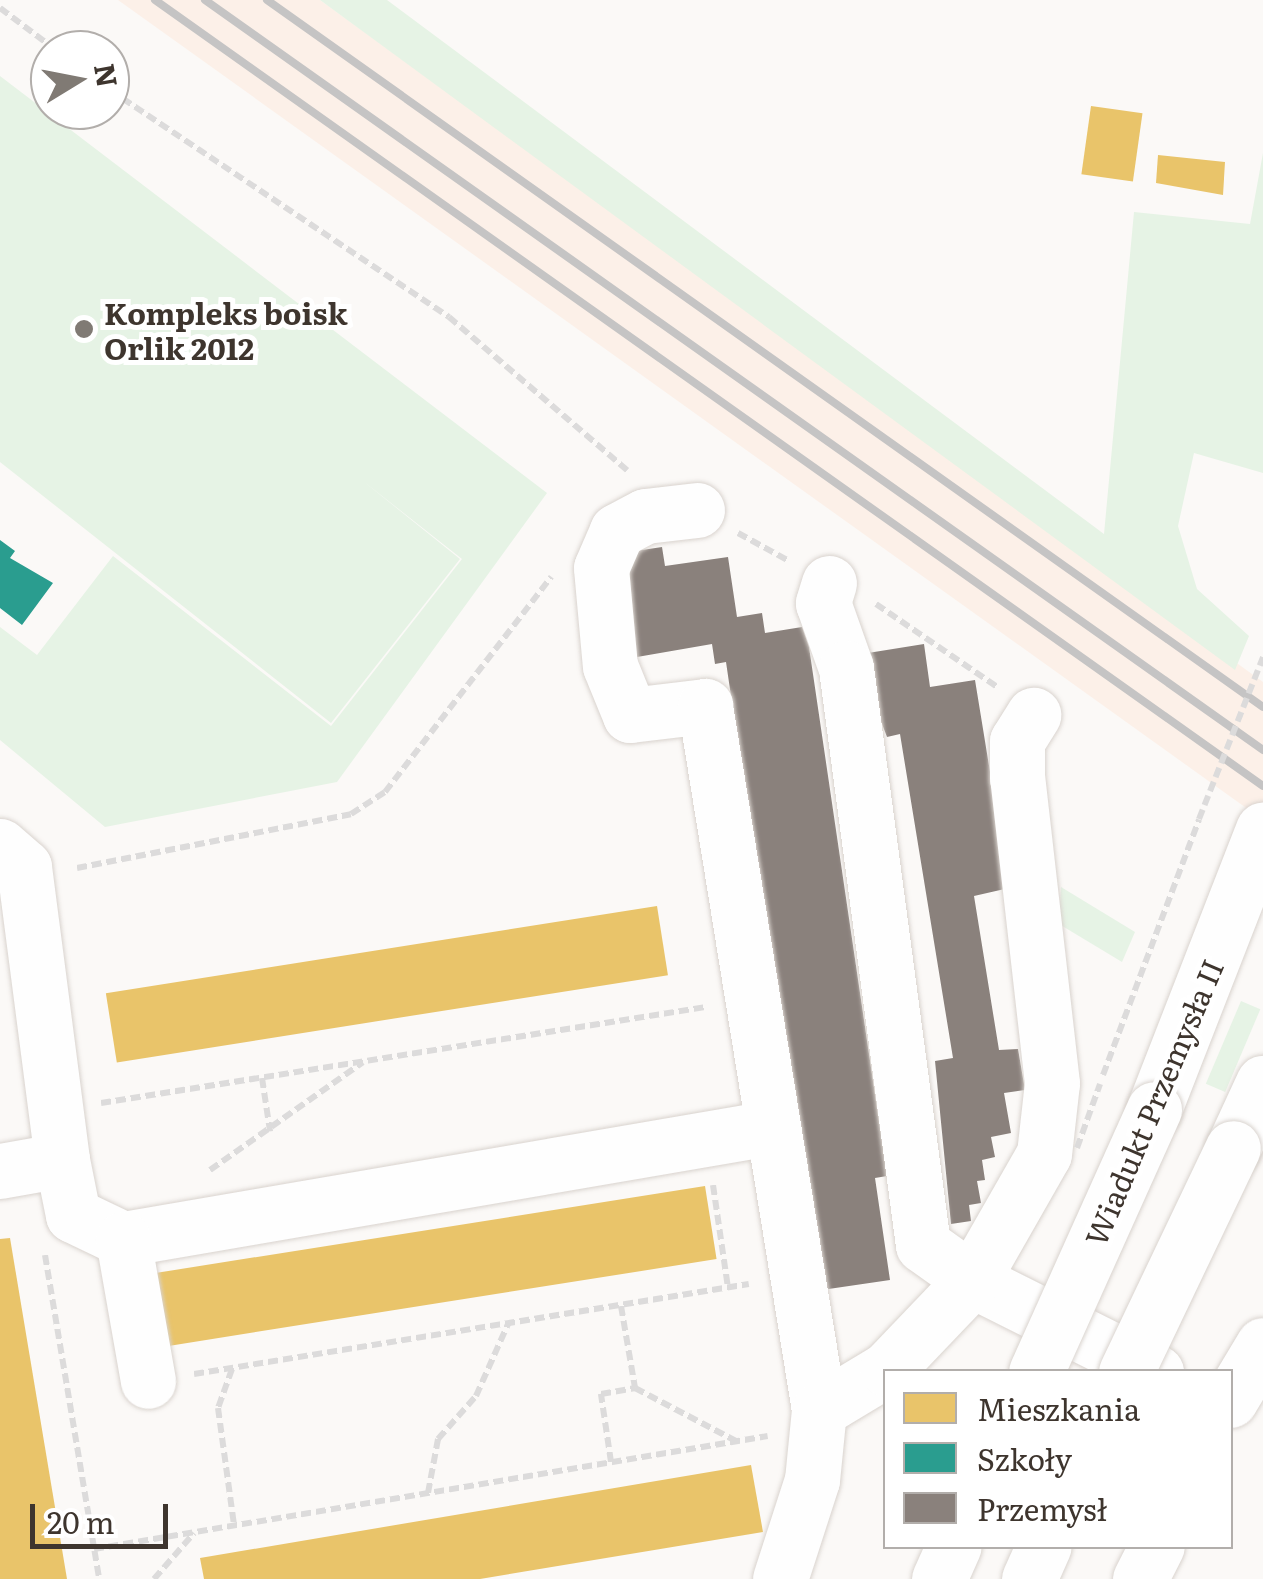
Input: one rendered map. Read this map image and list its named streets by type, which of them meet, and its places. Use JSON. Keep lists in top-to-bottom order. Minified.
{"streets":{"main road":["Wiadukt Przemysła II"]},"places":["Kompleks boisk Orlik 2012"],"legend":["Mieszkania","Szkoły","Przemysł"],"scale_bar":"20 m","north":"right"}
